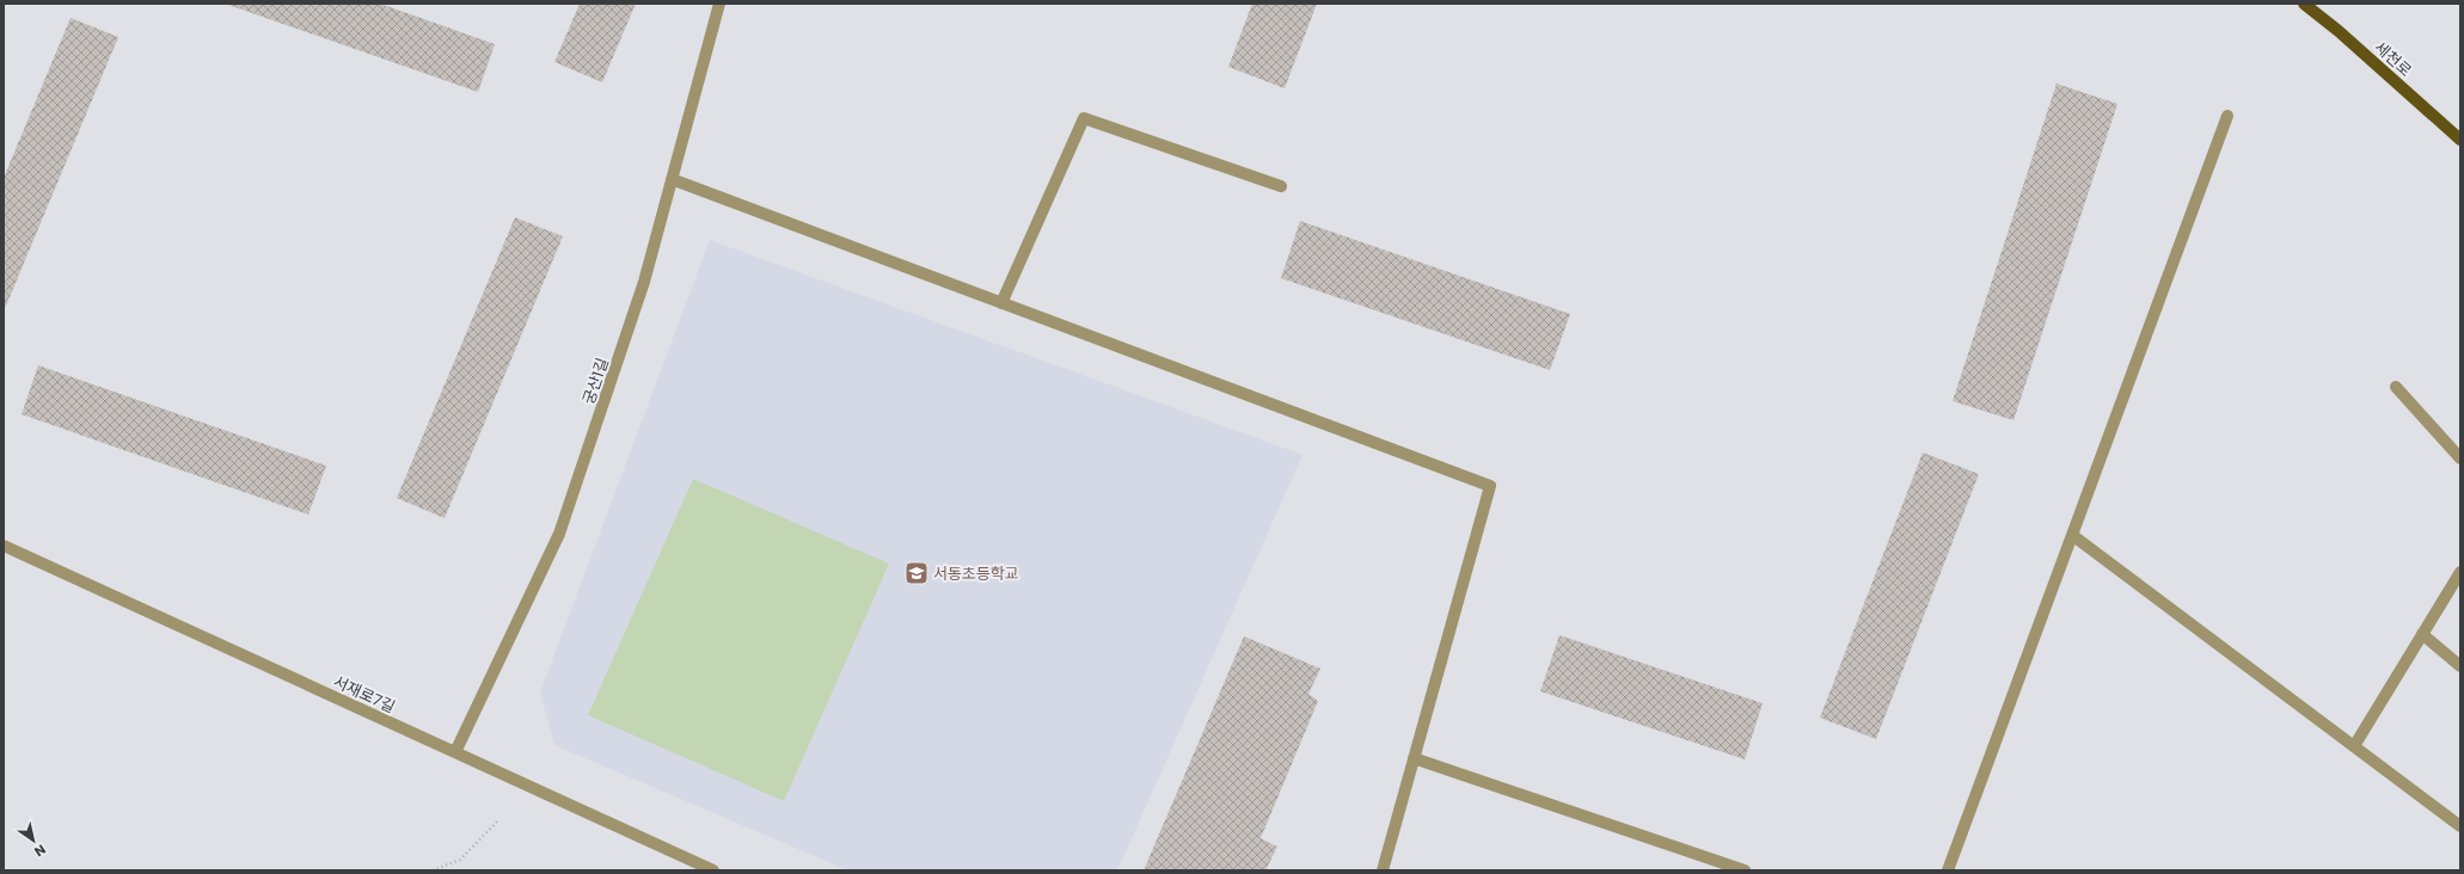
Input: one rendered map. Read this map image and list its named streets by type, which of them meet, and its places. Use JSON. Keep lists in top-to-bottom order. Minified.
{"streets":{"main road":["세천로"],"street":["궁산1길","서재로7길"]},"crossings":[["궁산1길","서재로7길"]],"places":{"school or university":["서동초등학교"]},"north":"bottom right"}
